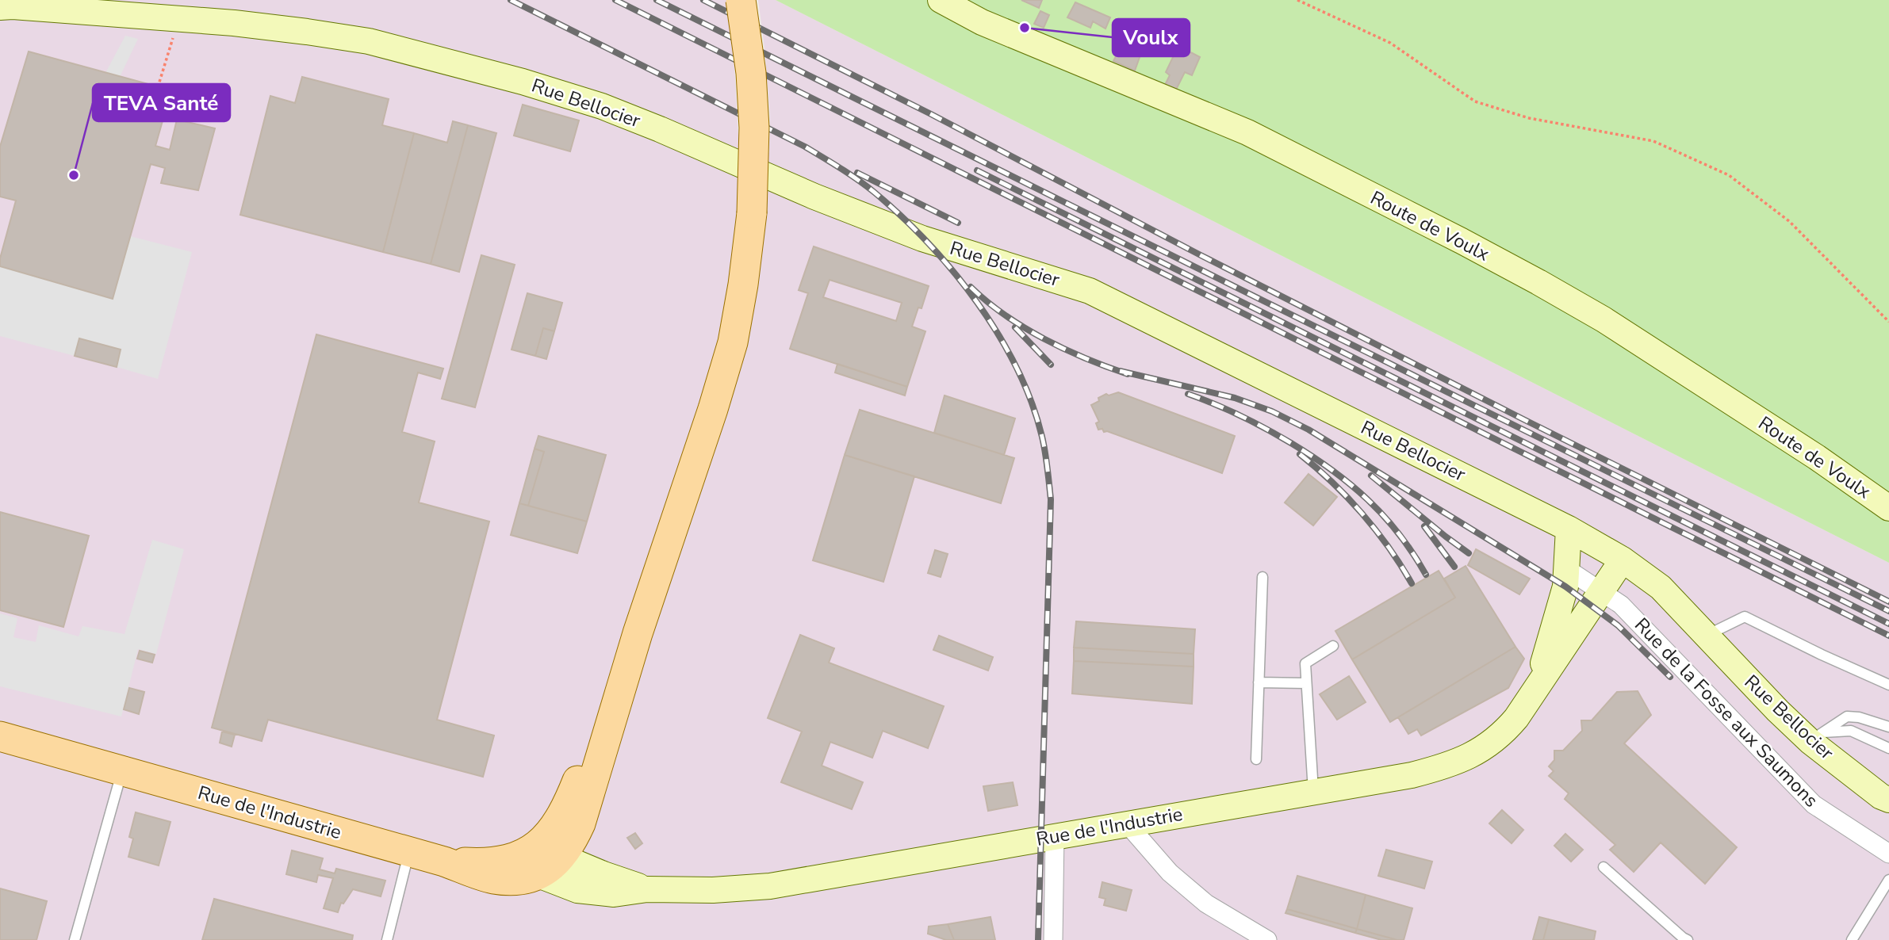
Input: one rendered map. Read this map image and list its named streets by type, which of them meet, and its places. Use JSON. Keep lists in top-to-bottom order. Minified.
{"streets":{"main road":["Rue Bellocier","Route de Voulx","Rue de l'Industrie"],"street":["Rue de la Fosse aux Saumons"]},"places":["Voulx","TEVA Santé"]}
